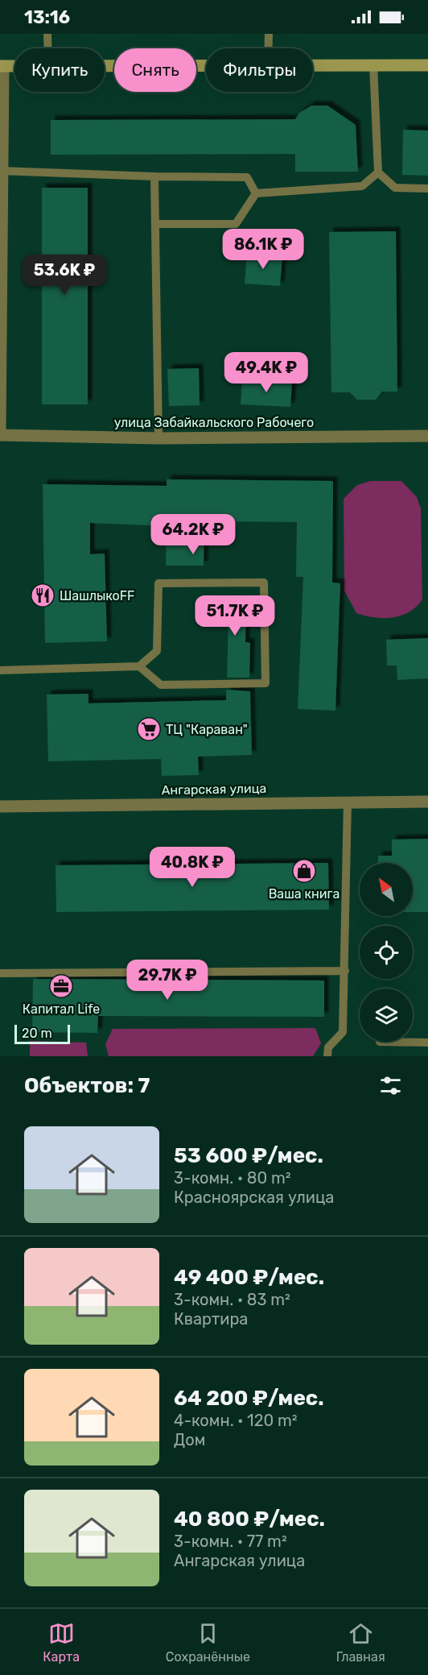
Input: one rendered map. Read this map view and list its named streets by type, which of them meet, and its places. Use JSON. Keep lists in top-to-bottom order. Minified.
{"streets":{"street":["улица Забайкальского Рабочего","Ангарская улица"]},"places":{"restaurant":["ШашлыкоFF"],"supermarket":["ТЦ \"Караван\""],"shop":["Ваша книга"],"office":["Капитал Life"]},"scale_bar":"20 m","north":"top left","page":{"status":"13:16","chip":["Купить","Снять","Фильтры"],"price":["86.1K ₽","53.6K ₽","49.4K ₽","64.2K ₽","51.7K ₽","40.8K ₽","29.7K ₽"],"scale":"20 m","heading":"Объектов: 7","list":[{"name":"53 600 ₽/мес.","note":"3-комн. · 80 m² · Красноярская улица"},{"name":"49 400 ₽/мес.","note":"3-комн. · 83 m² · Квартира"},{"name":"64 200 ₽/мес.","note":"4-комн. · 120 m² · Дом"},{"name":"40 800 ₽/мес.","note":"3-комн. · 77 m² · Ангарская улица"}],"tabs":["Карта","Сохранённые","Главная"]}}
